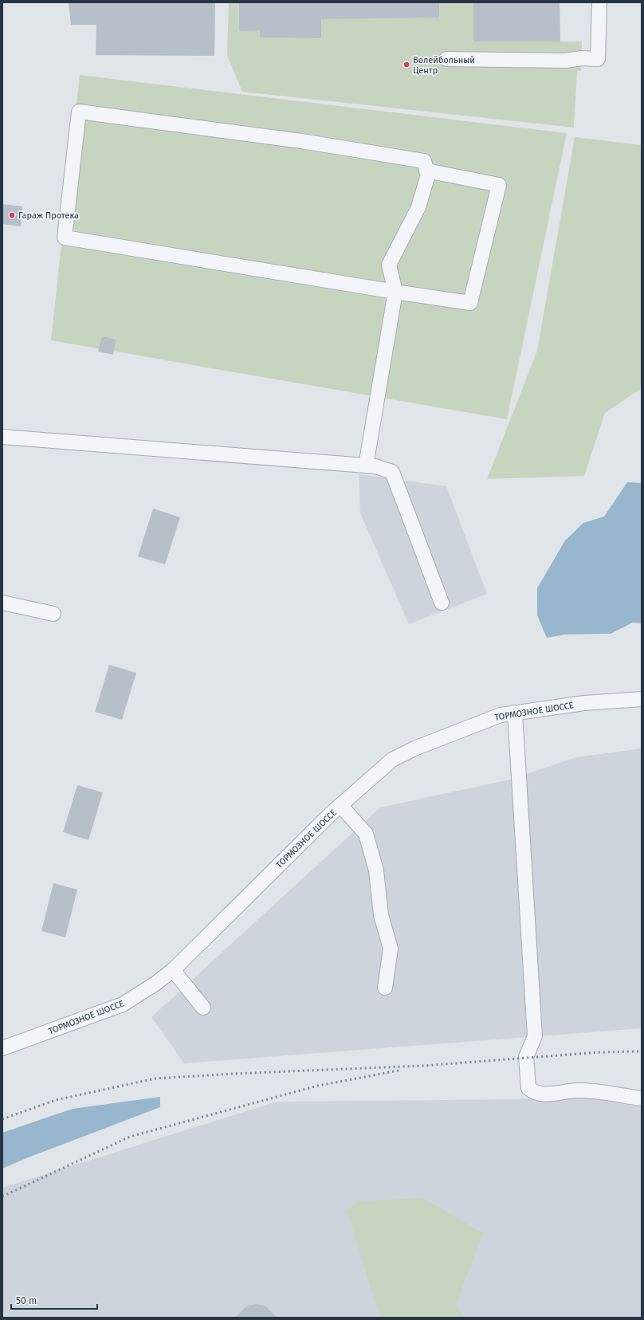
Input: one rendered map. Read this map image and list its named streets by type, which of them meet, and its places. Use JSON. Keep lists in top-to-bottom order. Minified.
{"streets":{"street":["ТОРМОЗНОЕ ШОССЕ"]},"places":["Волейбольный Центр","Гараж Протека"],"scale_bar":"50 m"}
